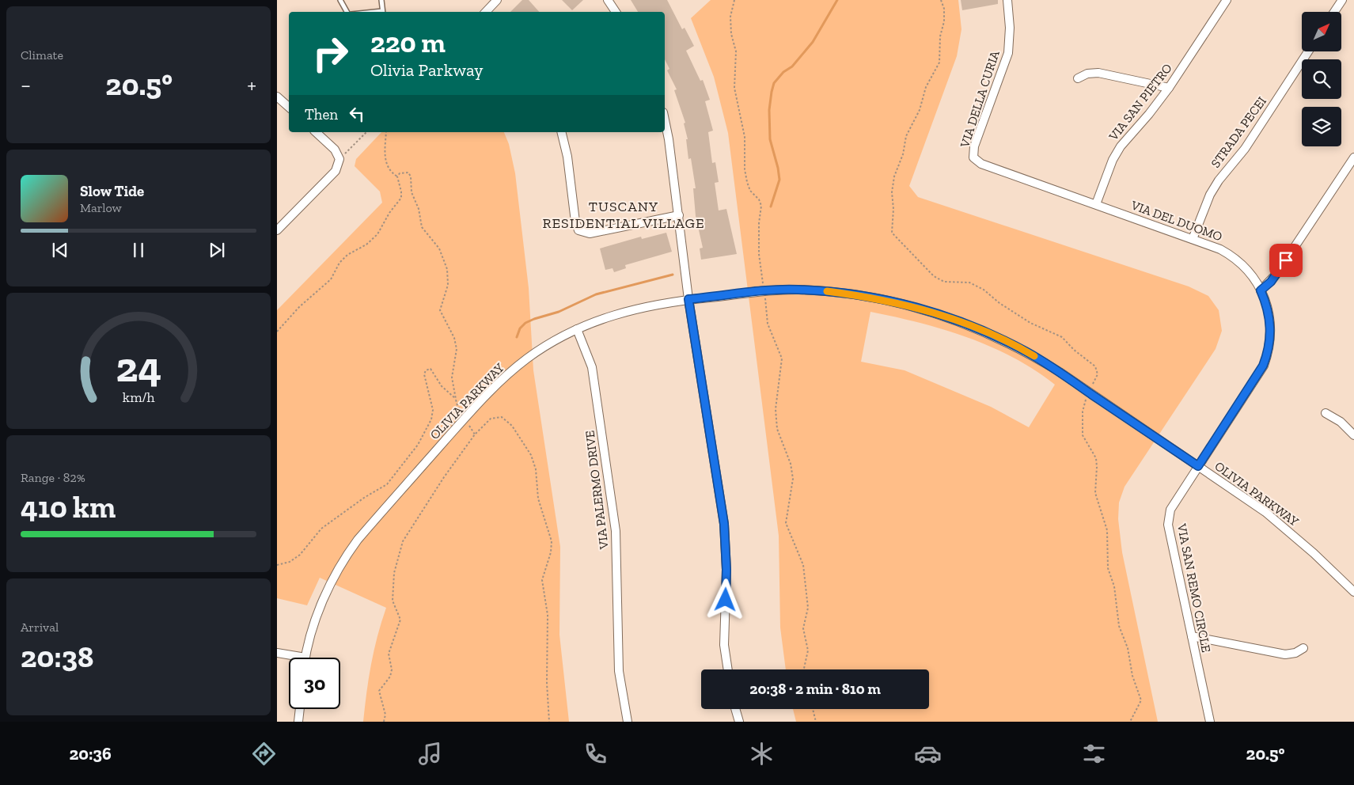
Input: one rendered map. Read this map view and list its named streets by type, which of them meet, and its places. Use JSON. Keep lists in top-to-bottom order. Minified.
{"streets":{"street":["VIA DELLA CURIA","VIA SAN PIETRO","STRADA PECEI","VIA DEL DUOMO","OLIVIA PARKWAY","VIA PALERMO DRIVE","VIA SAN REMO CIRCLE"]},"crossings":[["VIA DELLA CURIA","VIA DEL DUOMO"],["VIA SAN PIETRO","VIA DEL DUOMO"],["STRADA PECEI","VIA DEL DUOMO"],["VIA DEL DUOMO","OLIVIA PARKWAY"],["VIA DEL DUOMO","VIA SAN REMO CIRCLE"],["OLIVIA PARKWAY","VIA PALERMO DRIVE"],["OLIVIA PARKWAY","VIA SAN REMO CIRCLE"]],"districts":["TUSCANY RESIDENTIAL VILLAGE"],"north":"top right","page":{"tile":["Climate",["Range · 82%","410 km"],["Arrival","20:38"]],"turn":["220 m","Olivia Parkway"],"heat":["−","20.5°","+"],"then":"Then","song":["Slow Tide","Marlow"],"limit":"30","trip":"20:38 · 2 min · 810 m","tabs":["20:36","20.5°"],"gauge":["24","km/h"]}}
